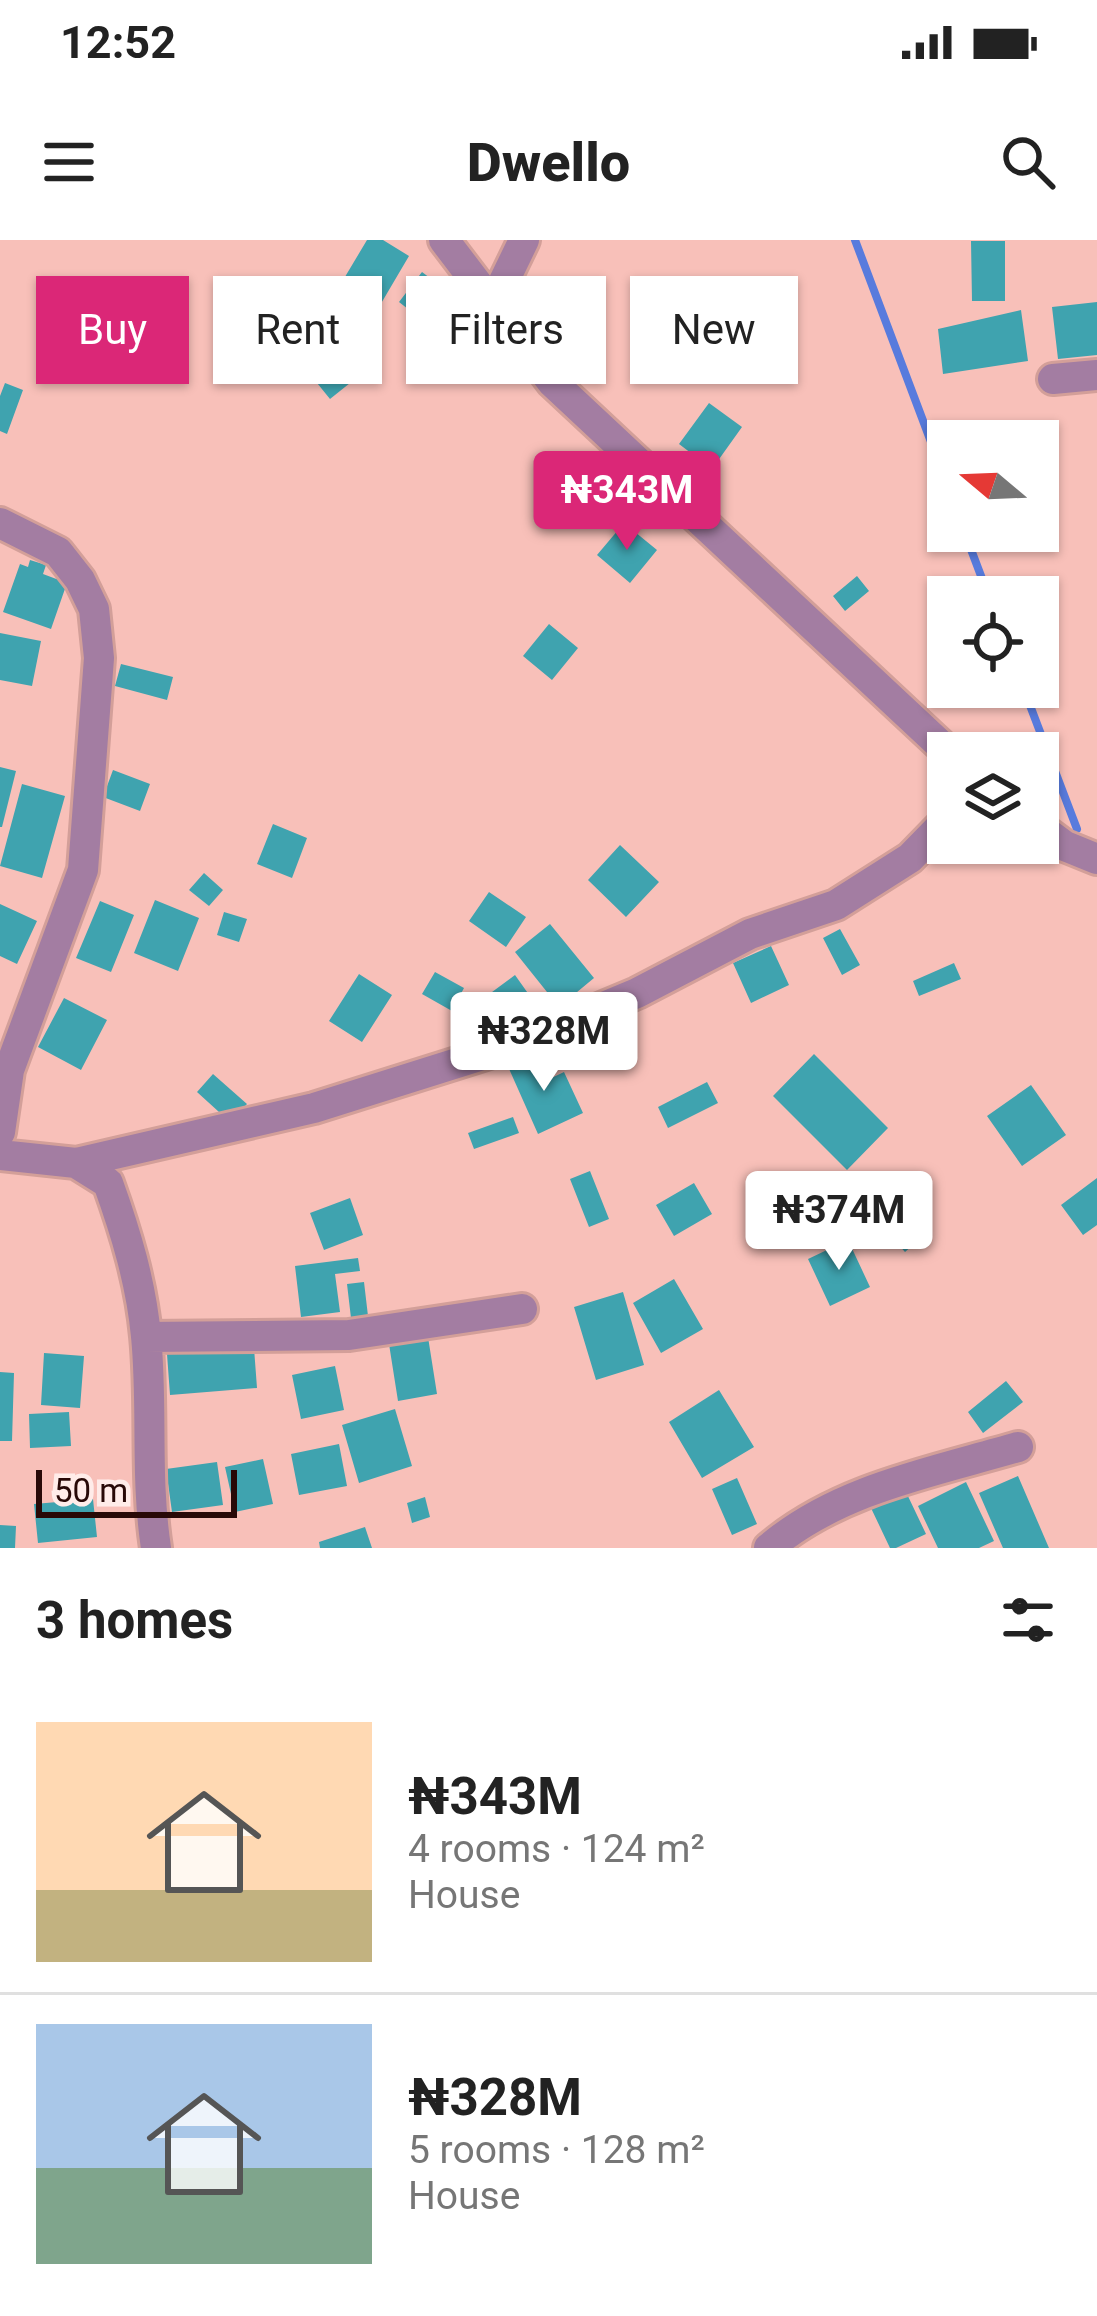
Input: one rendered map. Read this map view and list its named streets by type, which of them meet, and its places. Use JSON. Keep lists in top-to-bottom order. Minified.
{"scale_bar":"50 m","north":"left","page":{"status":"12:52","header":"Dwello","chip":["Buy","Rent","Filters","New"],"price":["₦343M","₦328M","₦374M"],"scale":"50 m","heading":"3 homes","list":[{"name":"₦343M","note":"4 rooms · 124 m² · House"},{"name":"₦328M","note":"5 rooms · 128 m² · House"}]}}
